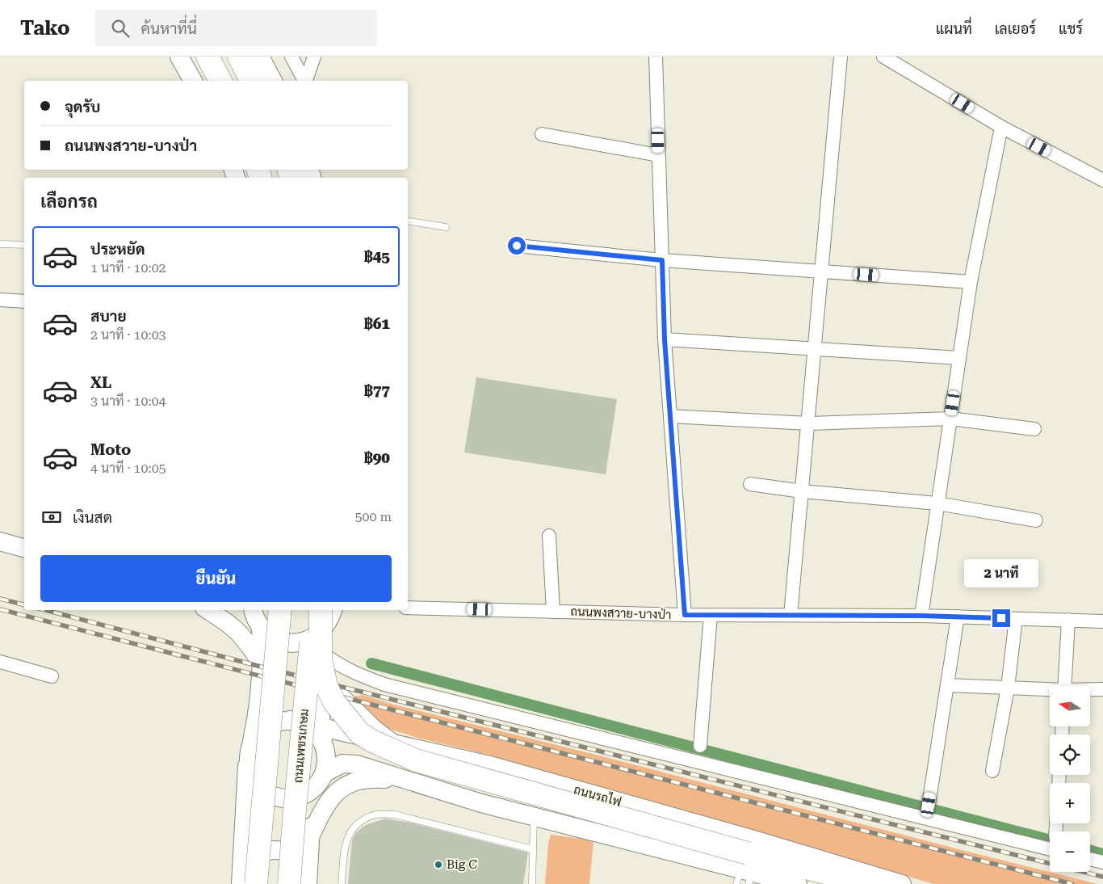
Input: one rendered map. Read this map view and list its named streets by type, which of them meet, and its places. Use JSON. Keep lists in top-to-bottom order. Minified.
{"streets":{"highway":["ถนนเพชรเกษม"],"main road":["ถนนรถไฟ"],"street":["ถนนพงสวาย-บางป่า"]},"crossings":[["ถนนเพชรเกษม","ถนนรถไฟ"]],"places":["Big C"],"north":"left","page":{"header":"Tako","search":"ค้นหาที่นี่","nav":["แผนที่","เลเยอร์","แชร์"],"banner":["จุดรับ","ถนนพงสวาย-บางป่า"],"heading":"เลือกรถ","list":[{"name":"ประหยัด","note":"1 นาที · 10:02","value":"฿45"},{"name":"สบาย","note":"2 นาที · 10:03","value":"฿61"},{"name":"XL","note":"3 นาที · 10:04","value":"฿77"},{"name":"Moto","note":"4 นาที · 10:05","value":"฿90"}],"pay":["เงินสด","500 m"],"buttons":"ยืนยัน","bubble":"2 นาที","map_buttons":["+","−"]}}
